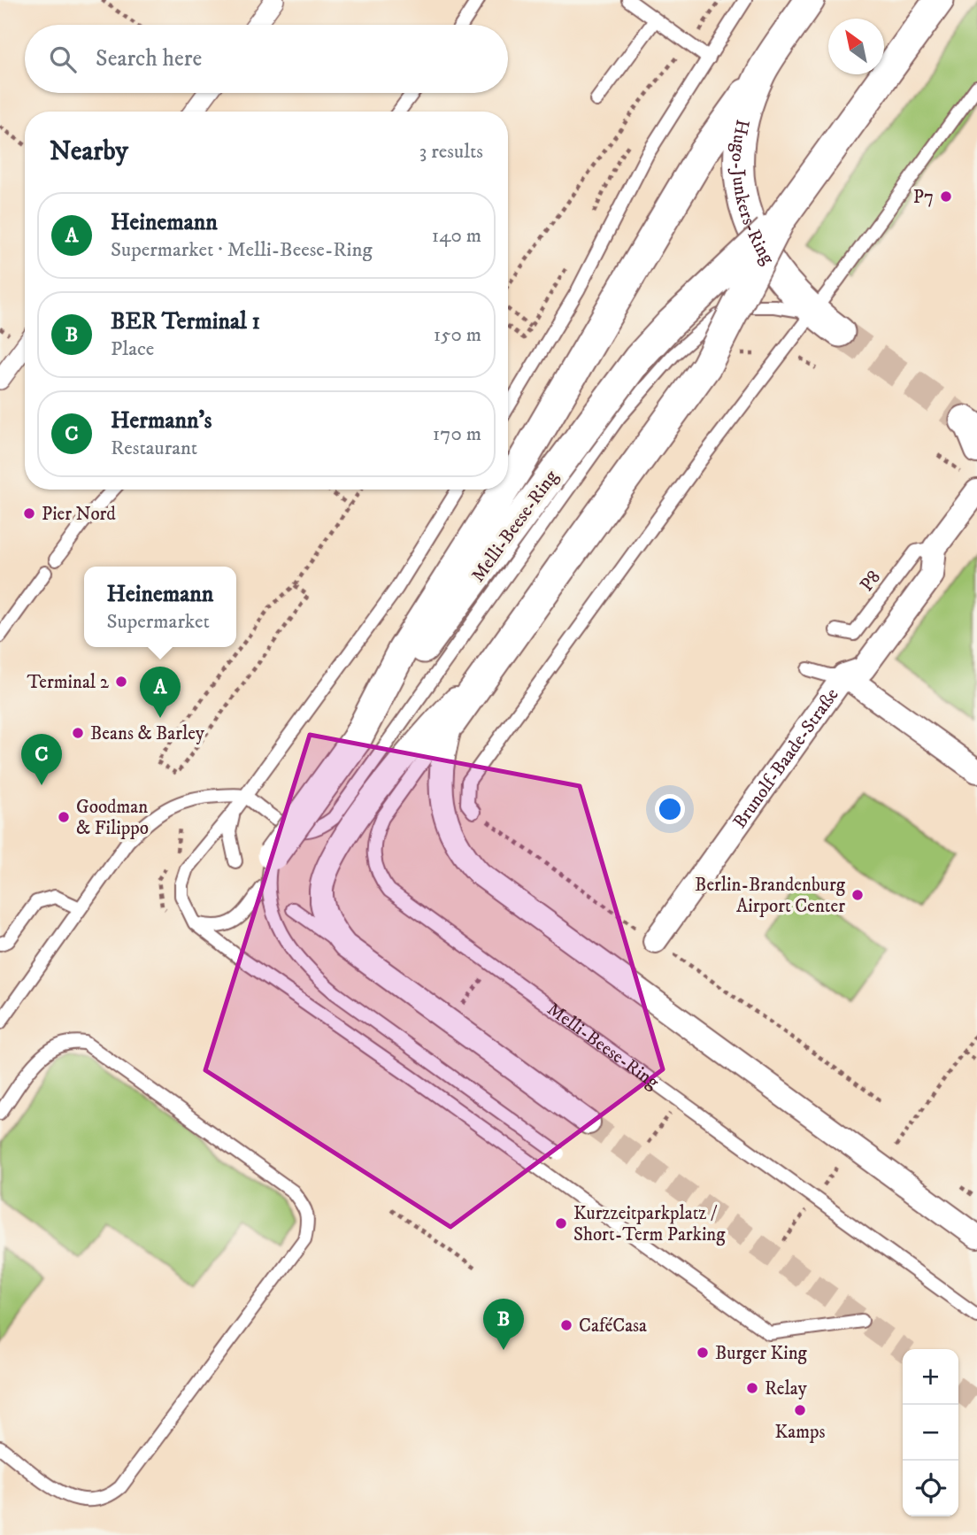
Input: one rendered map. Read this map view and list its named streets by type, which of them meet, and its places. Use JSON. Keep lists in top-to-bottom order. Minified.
{"streets":{"street":["Hugo-Junkers-Ring","Melli-Beese-Ring","Brunolf-Baade-Straße"],"lane":["P8"]},"crossings":[["P8","Brunolf-Baade-Straße"]],"places":["P7","Pier Nord","Terminal 2","Beans & Barley","Goodman & Filippo","Berlin-Brandenburg Airport Center","Kurzzeitparkplatz / Short-Term Parking","CaféCasa","Burger King","Relay","Kamps"],"north":"top left","page":{"search":"Search here","heading":["Nearby","3 results"],"list":[{"mark":"A","name":"Heinemann","note":"Supermarket · Melli-Beese-Ring","value":"140 m"},{"mark":"B","name":"BER Terminal 1","note":"Place","value":"150 m"},{"mark":"C","name":"Hermann's","note":"Restaurant","value":"170 m"}],"popup":["Heinemann","Supermarket"],"pins":["A","C","B"],"map_buttons":["+","−"]}}
